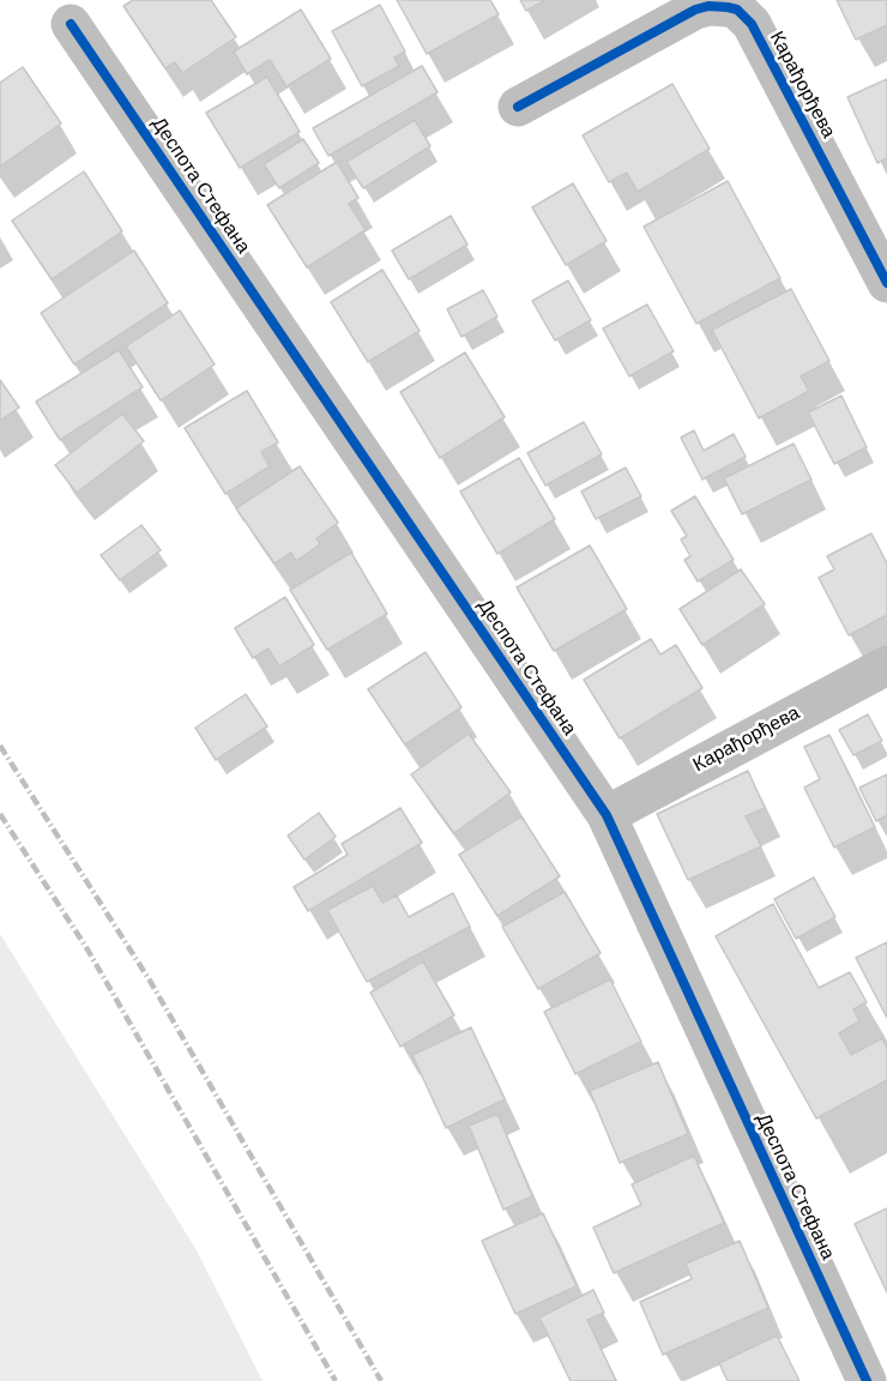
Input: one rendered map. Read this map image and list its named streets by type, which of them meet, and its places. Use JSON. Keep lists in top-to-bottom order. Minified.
{"streets":{"street":["Карађорђева","Деспота Стефана"]},"crossings":[["Карађорђева","Деспота Стефана"]]}
